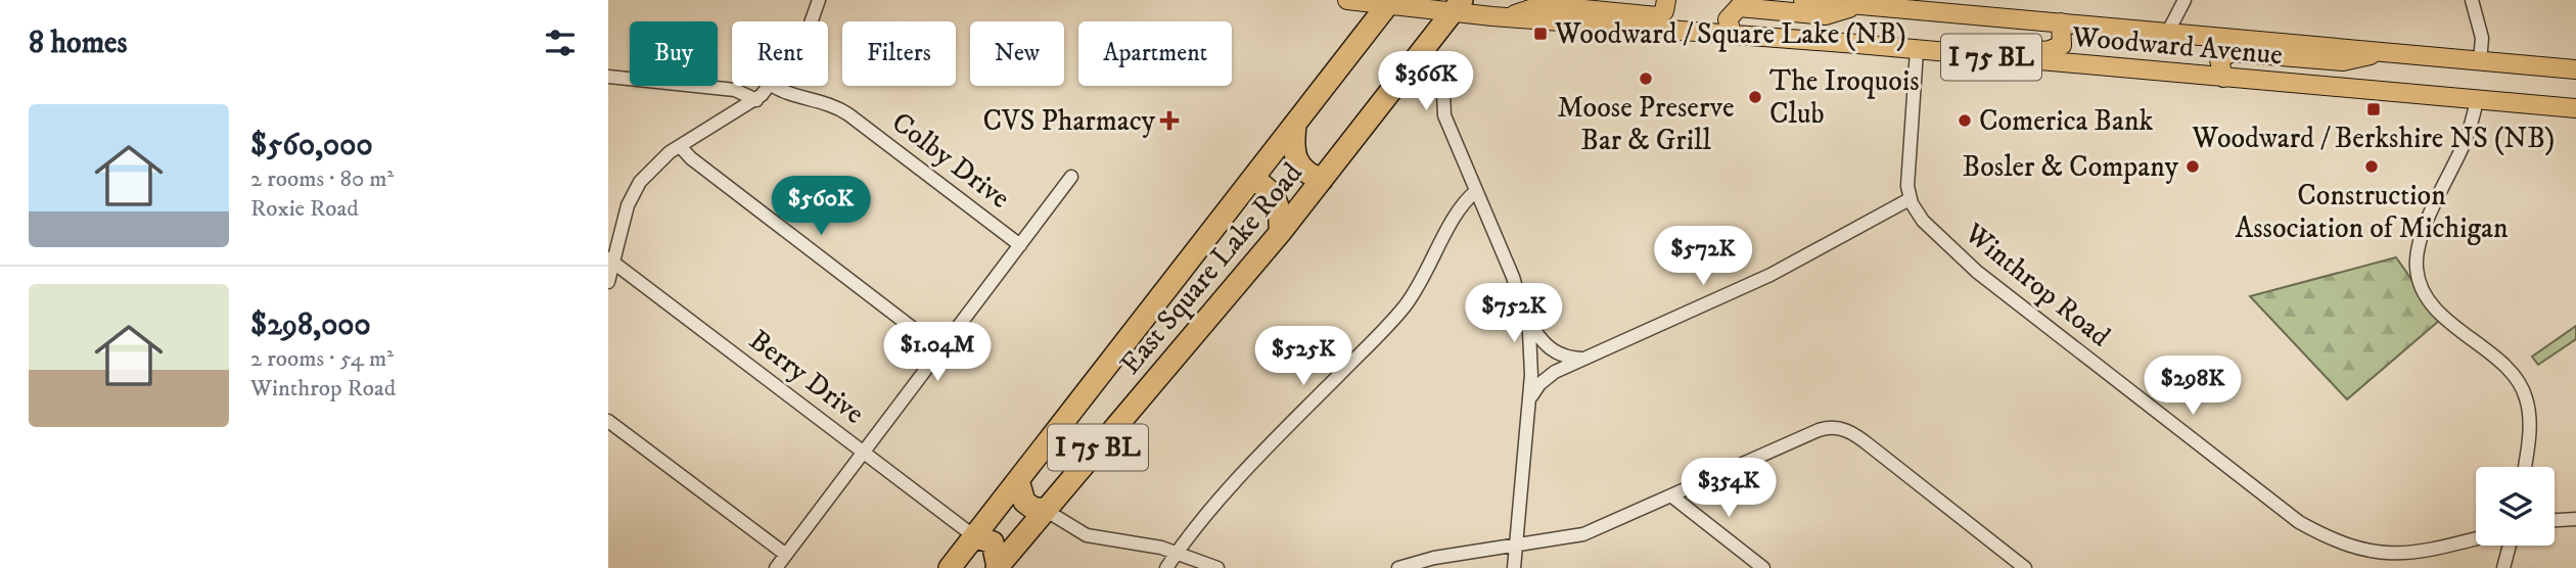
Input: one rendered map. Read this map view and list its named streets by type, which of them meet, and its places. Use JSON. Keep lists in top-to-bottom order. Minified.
{"streets":{"highway":["I 75 BL","East Square Lake Road"],"main road":["Woodward Avenue"],"street":["Colby Drive","Winthrop Road","Berry Drive"]},"crossings":[["Woodward Avenue","East Square Lake Road"],["East Square Lake Road","Berry Drive"]],"places":{"transit":["Woodward / Square Lake (NB)","Woodward / Berkshire NS (NB)"],"other":["Moose Preserve Bar & Grill","The Iroquois Club","Comerica Bank","Bosler & Company","Construction Association of Michigan"],"health":["CVS Pharmacy"]},"page":{"heading":"8 homes","chip":["Buy","Rent","Filters","New","Apartment"],"price":["$366K","$560K","$572K","$752K","$1.04M","$525K","$298K","$354K"],"list":[{"name":"$560,000","note":"2 rooms · 80 m² · Roxie Road"},{"name":"$298,000","note":"2 rooms · 54 m² · Winthrop Road"}]}}
